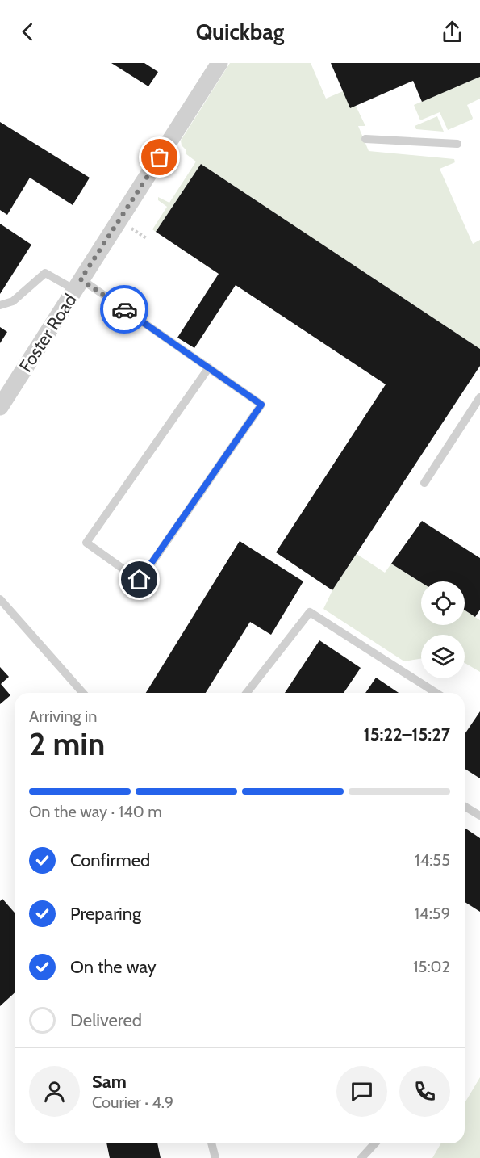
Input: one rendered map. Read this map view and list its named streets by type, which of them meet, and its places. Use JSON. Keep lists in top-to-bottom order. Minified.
{"streets":{"street":["Foster Road"]},"page":{"header":"Quickbag","heading":["2 min","Arriving in","15:22–15:27"],"panel":["Sam","Courier · 4.9"],"bar":"On the way · 140 m","list":[["Confirmed","14:55"],["Preparing","14:59"],["On the way","15:02"],"Delivered"]}}
